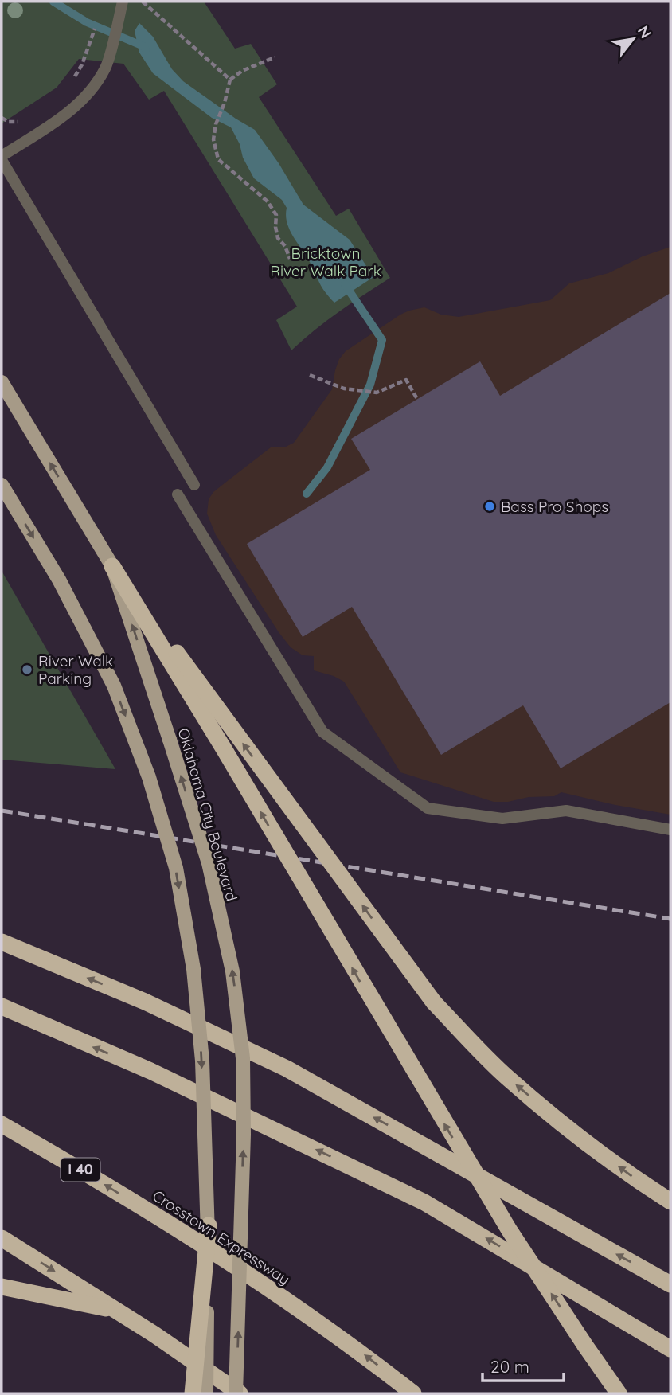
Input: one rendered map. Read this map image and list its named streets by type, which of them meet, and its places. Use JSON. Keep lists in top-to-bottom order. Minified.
{"streets":{"highway":["I 40","Crosstown Expressway"],"main road":["Oklahoma City Boulevard"]},"parks":["Bricktown River Walk Park"],"places":["Bass Pro Shops","River Walk Parking"],"scale_bar":"20 m","north":"top right"}
